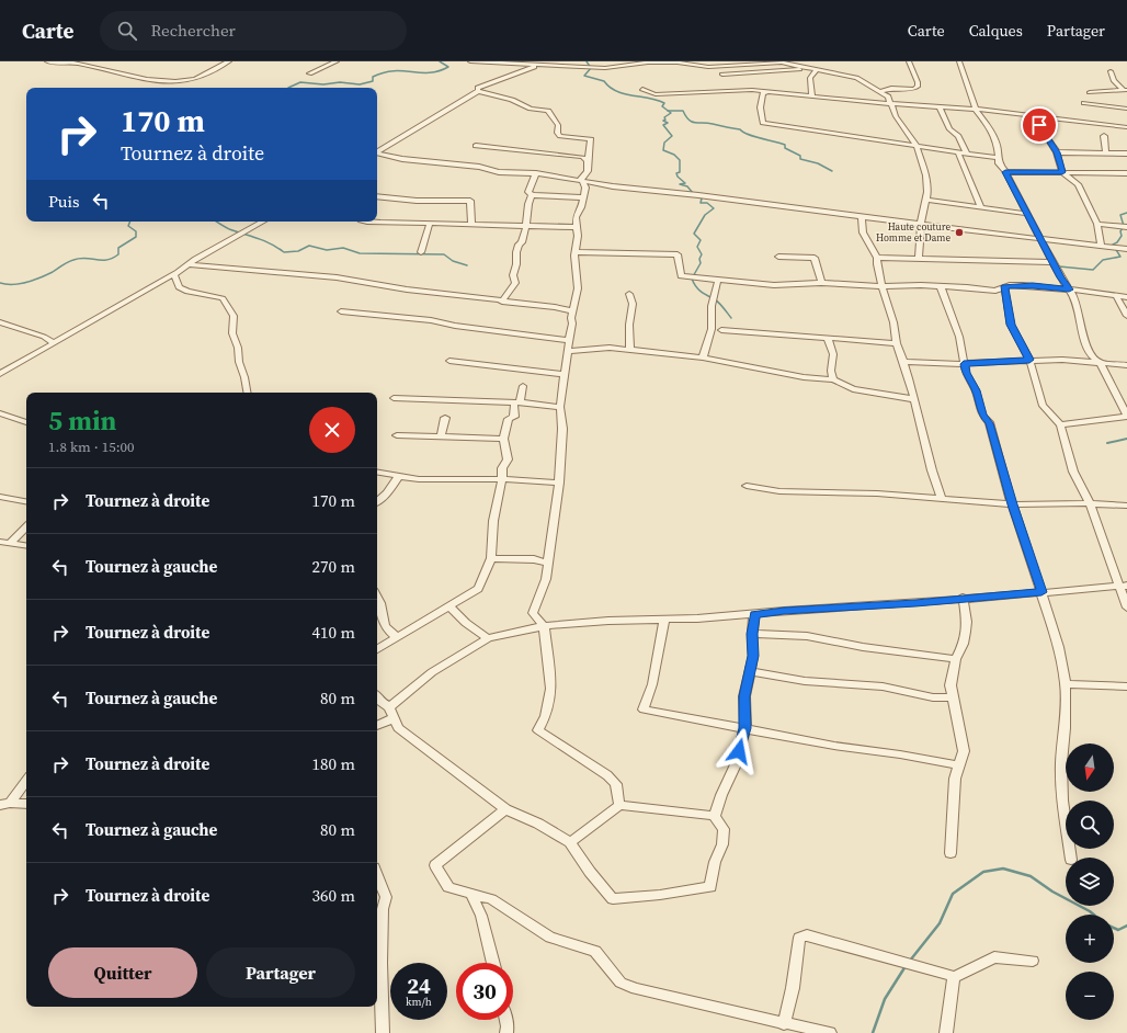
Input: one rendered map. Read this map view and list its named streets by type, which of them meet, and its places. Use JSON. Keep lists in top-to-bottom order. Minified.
{"places":["Haute couture Homme et Dame"],"north":"bottom","page":{"header":"Carte","search":"Rechercher","nav":["Carte","Calques","Partager"],"turn":["170 m","Tournez à droite"],"then":"Puis","heading":["5 min","1.8 km · 15:00"],"list":[{"name":"Tournez à droite","value":"170 m"},{"name":"Tournez à gauche","value":"270 m"},{"name":"Tournez à droite","value":"410 m"},{"name":"Tournez à gauche","value":"80 m"},{"name":"Tournez à droite","value":"180 m"},{"name":"Tournez à gauche","value":"80 m"},{"name":"Tournez à droite","value":"360 m"}],"map_buttons":["+","−"],"buttons":["Quitter","Partager"],"speed":"24 km/h","limit":"30"}}
